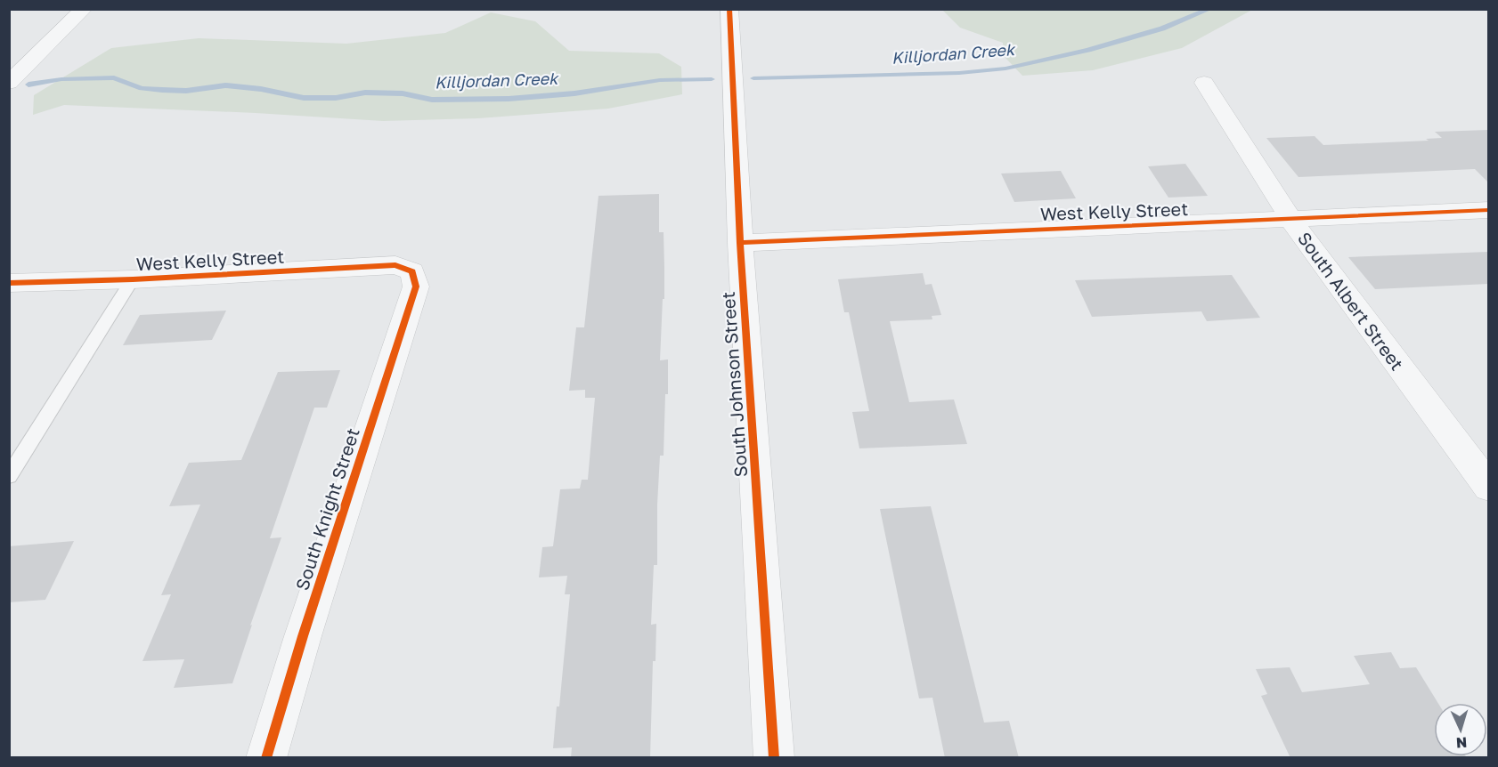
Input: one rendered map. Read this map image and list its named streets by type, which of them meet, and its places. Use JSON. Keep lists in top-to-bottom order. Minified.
{"streets":{"street":["West Kelly Street","South Albert Street","South Johnson Street","South Knight Street"]},"crossings":[["West Kelly Street","South Albert Street"],["West Kelly Street","South Johnson Street"],["West Kelly Street","South Knight Street"]],"water":["Killjordan Creek"],"north":"bottom"}
